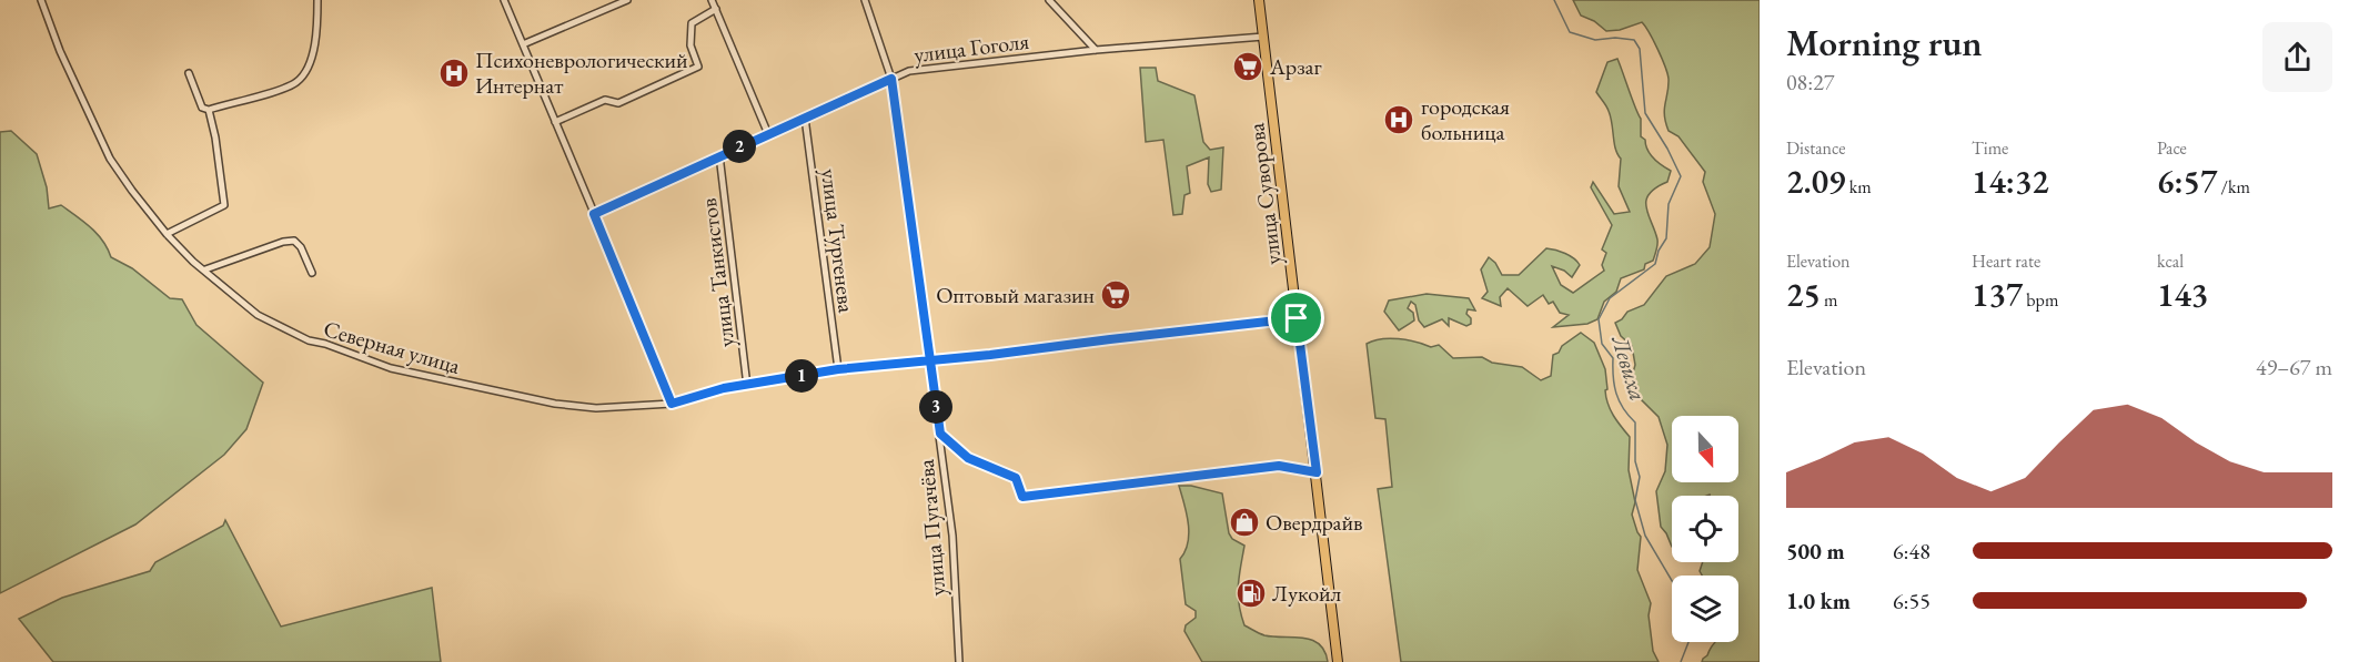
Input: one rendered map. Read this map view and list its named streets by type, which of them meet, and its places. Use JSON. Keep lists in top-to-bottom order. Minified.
{"streets":{"main road":["улица Суворова"],"street":["улица Гоголя","улица Тургенева","улица Танкистов","Северная улица","улица Пугачёва"]},"crossings":[["улица Гоголя","улица Суворова"],["улица Гоголя","улица Тургенева"],["улица Гоголя","улица Танкистов"],["улица Гоголя","улица Пугачёва"],["улица Суворова","Северная улица"],["улица Тургенева","Северная улица"],["улица Танкистов","Северная улица"],["Северная улица","улица Пугачёва"]],"water":["Левиха"],"places":{"supermarket":["Арзаг","Оптовый магазин"],"hospital":["Психоневрологический Интернат","городская больница"],"shop":["Овердрайв"],"fuel station":["Лукойл"]},"north":"bottom","page":{"heading":["Morning run","08:27"],"stats":[["Distance","2.09 km"],["Time","14:32"],["Pace","6:57 /km"],["Elevation","25 m"],["Heart rate","137 bpm"],["kcal","143"]],"pins":["2","1","3"],"chart":["Elevation","49–67 m"],"list":[{"name":"500 m","note":"6:48"},{"name":"1.0 km","note":"6:55"}]}}
